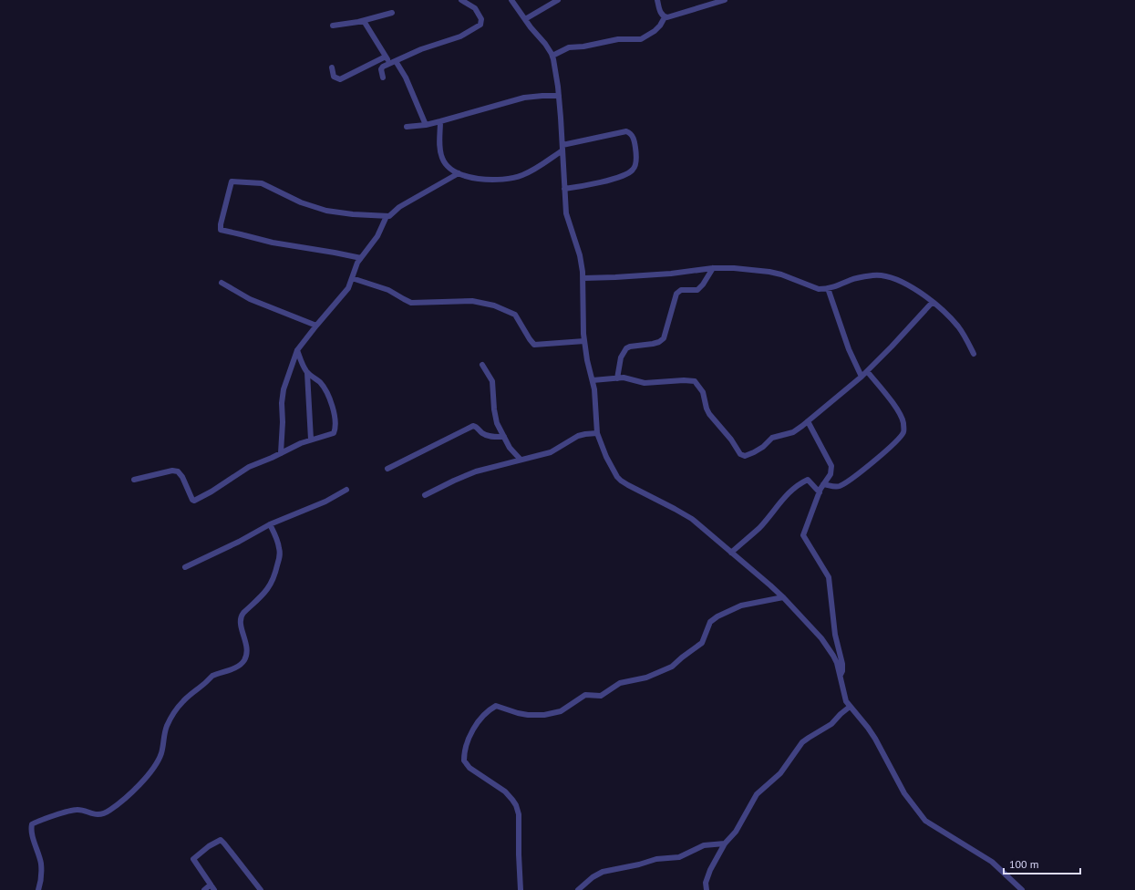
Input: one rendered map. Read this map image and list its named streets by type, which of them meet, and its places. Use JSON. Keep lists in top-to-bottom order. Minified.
{"scale_bar":"100 m"}
